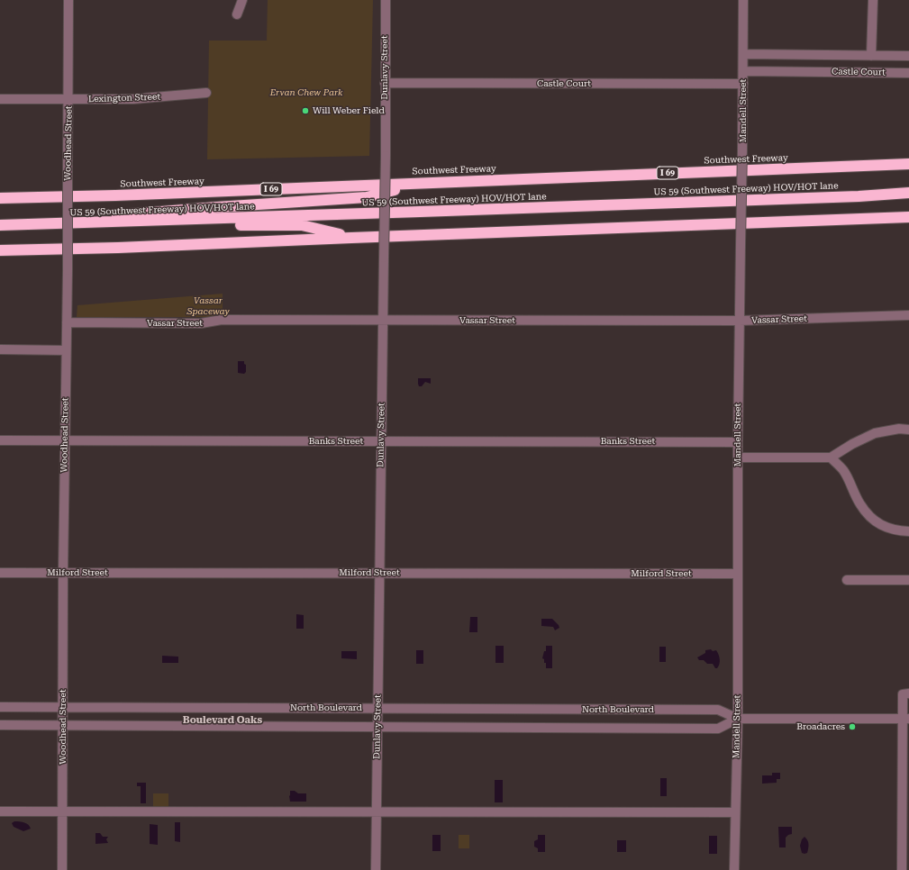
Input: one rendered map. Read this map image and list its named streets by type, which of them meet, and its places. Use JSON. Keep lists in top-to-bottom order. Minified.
{"streets":{"highway":["Southwest Freeway","I 69","US 59 (Southwest Freeway) HOV/HOT lane"],"street":["Dunlavy Street","Castle Court","Lexington Street","Mandell Street","Woodhead Street","Vassar Street","Banks Street","Milford Street","North Boulevard"]},"crossings":[["Dunlavy Street","Castle Court"],["Dunlavy Street","Vassar Street"],["Dunlavy Street","Banks Street"],["Dunlavy Street","Milford Street"],["Dunlavy Street","North Boulevard"],["Castle Court","Mandell Street"],["Lexington Street","Woodhead Street"],["Mandell Street","Vassar Street"],["Mandell Street","Banks Street"],["Mandell Street","Milford Street"],["Mandell Street","North Boulevard"],["Woodhead Street","Vassar Street"],["Woodhead Street","Banks Street"],["Woodhead Street","Milford Street"],["Woodhead Street","North Boulevard"]],"districts":["Boulevard Oaks"],"parks":["Ervan Chew Park","Vassar Spaceway"],"places":["Will Weber Field","Broadacres"]}
